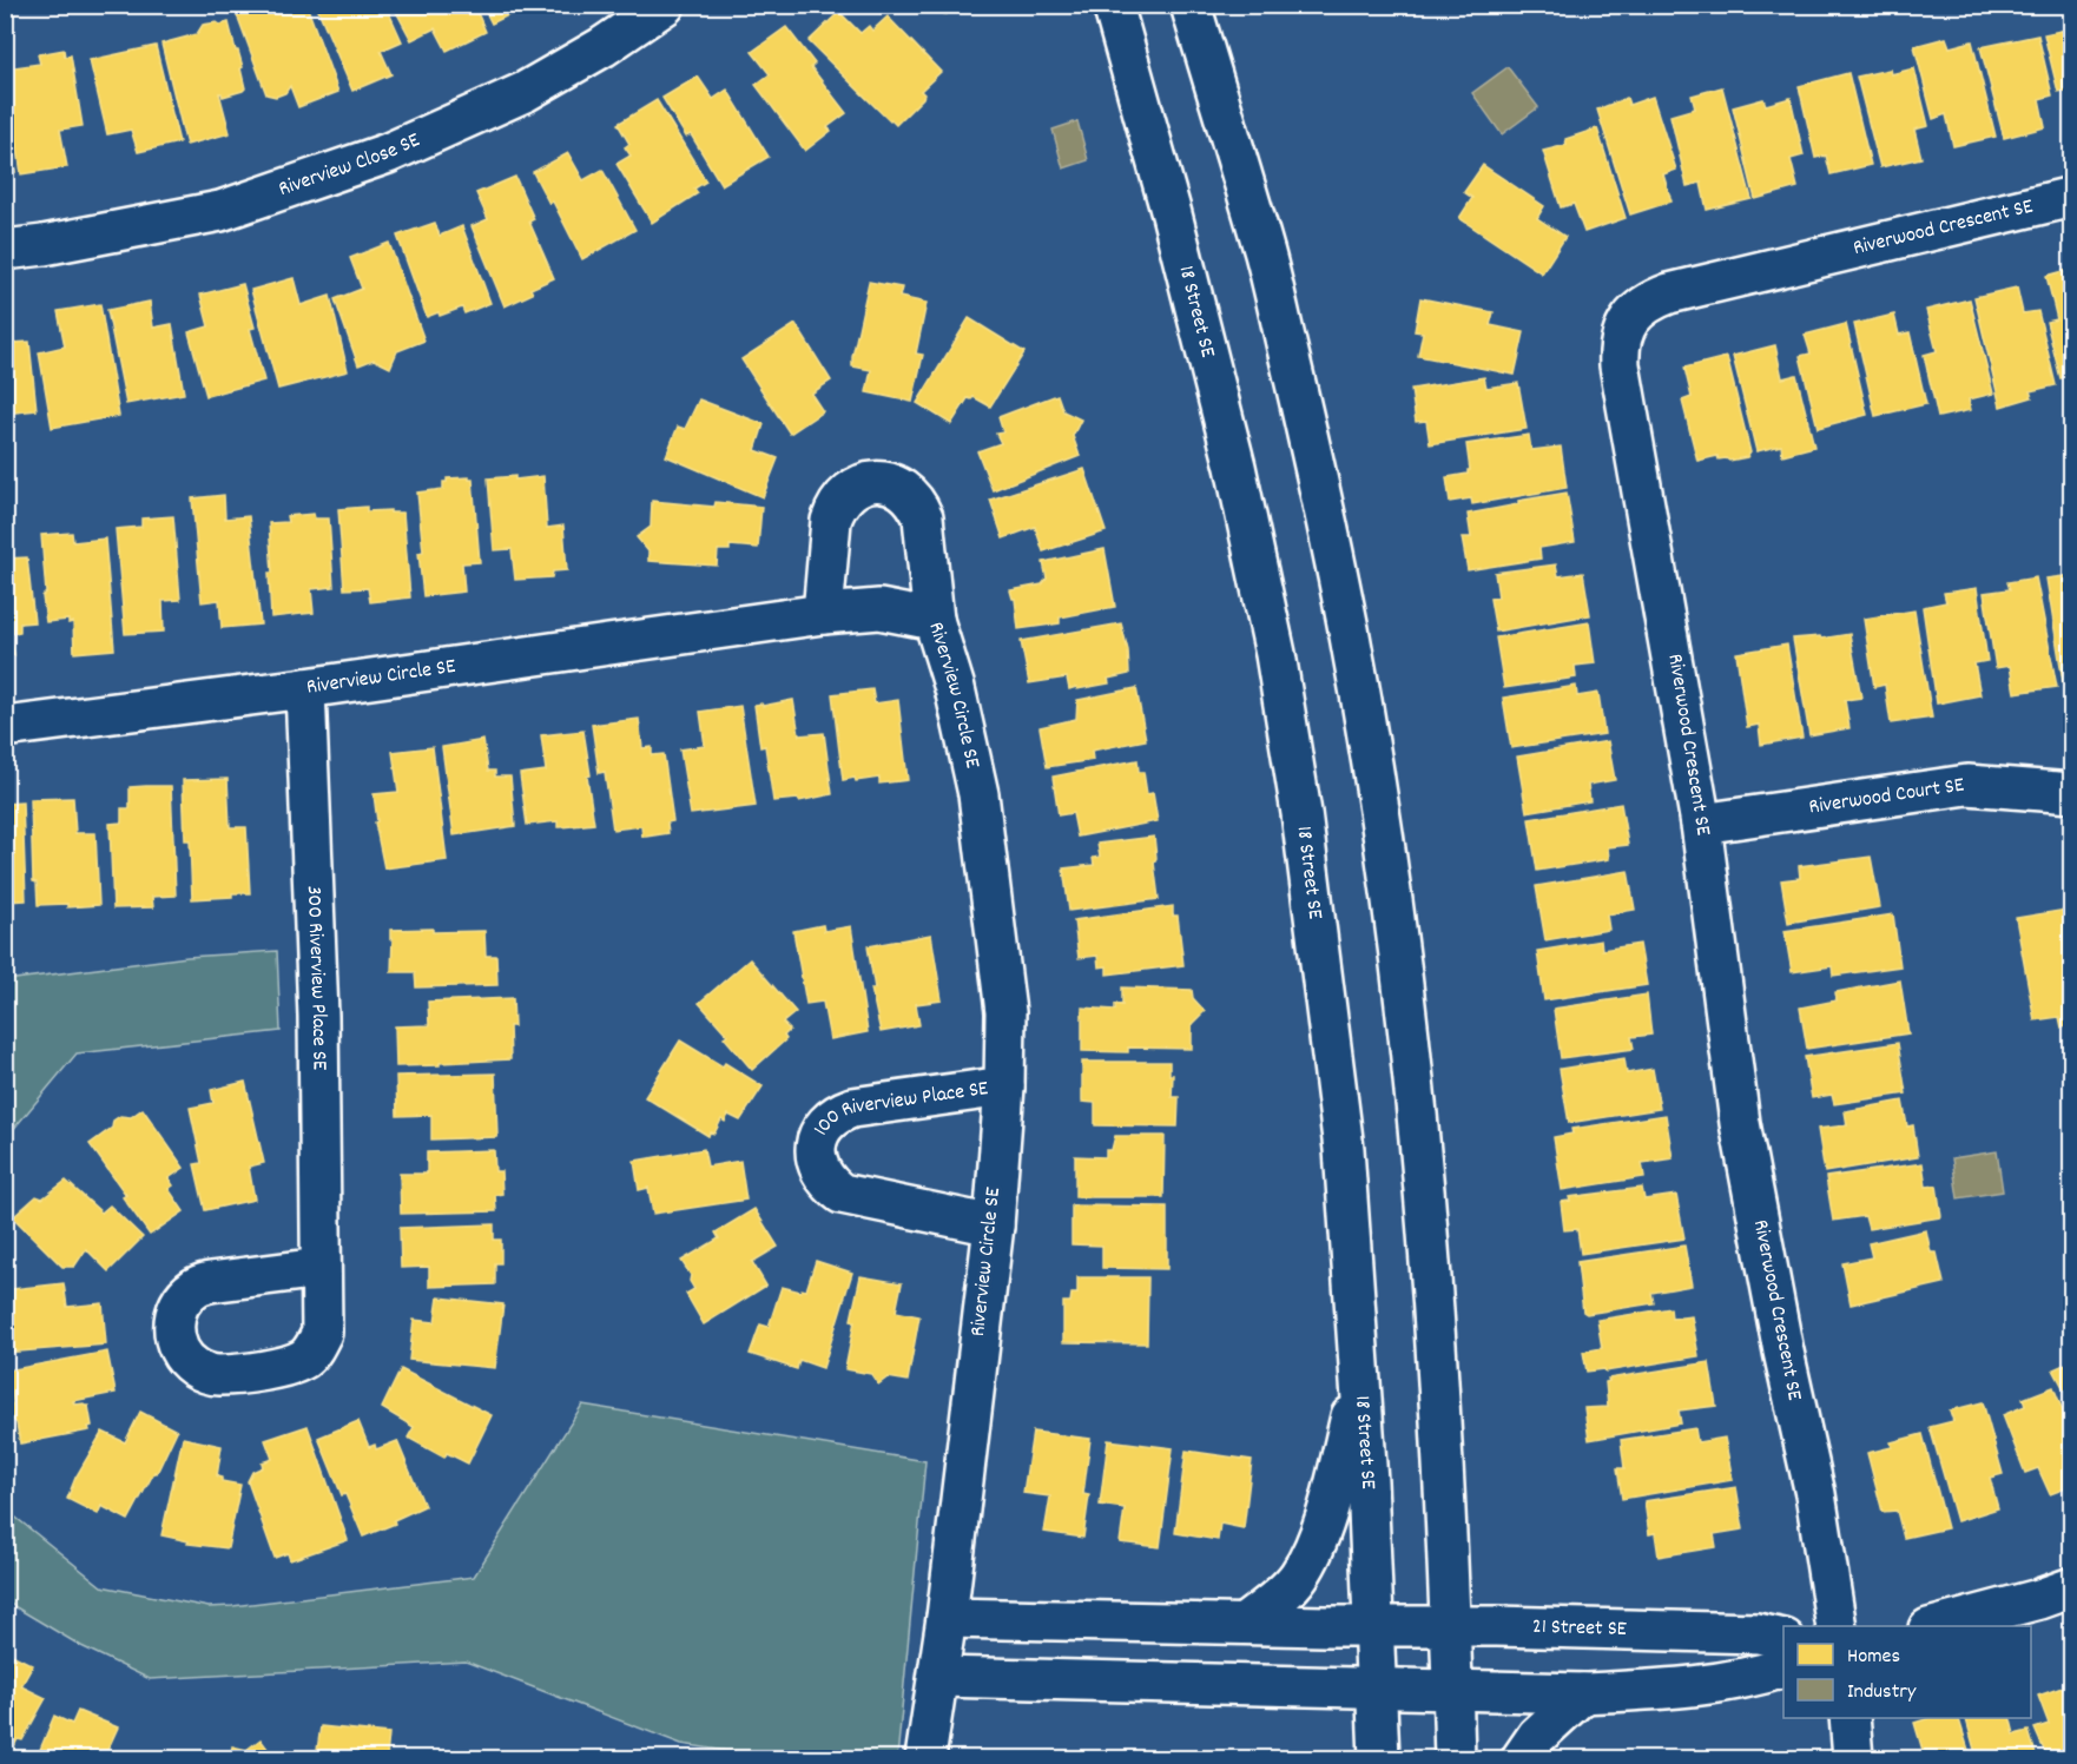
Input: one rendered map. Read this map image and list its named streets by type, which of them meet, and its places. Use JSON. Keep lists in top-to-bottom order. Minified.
{"streets":{"street":["Riverview Close SE","Riverwood Crescent SE","18 Street SE","Riverview Circle SE","Riverwood Court SE","300 Riverview Place SE","100 Riverview Place SE","21 Street SE"]},"crossings":[["Riverwood Crescent SE","Riverwood Court SE"],["18 Street SE","21 Street SE"],["Riverview Circle SE","300 Riverview Place SE"],["Riverview Circle SE","100 Riverview Place SE"]],"legend":["Homes","Industry"]}
